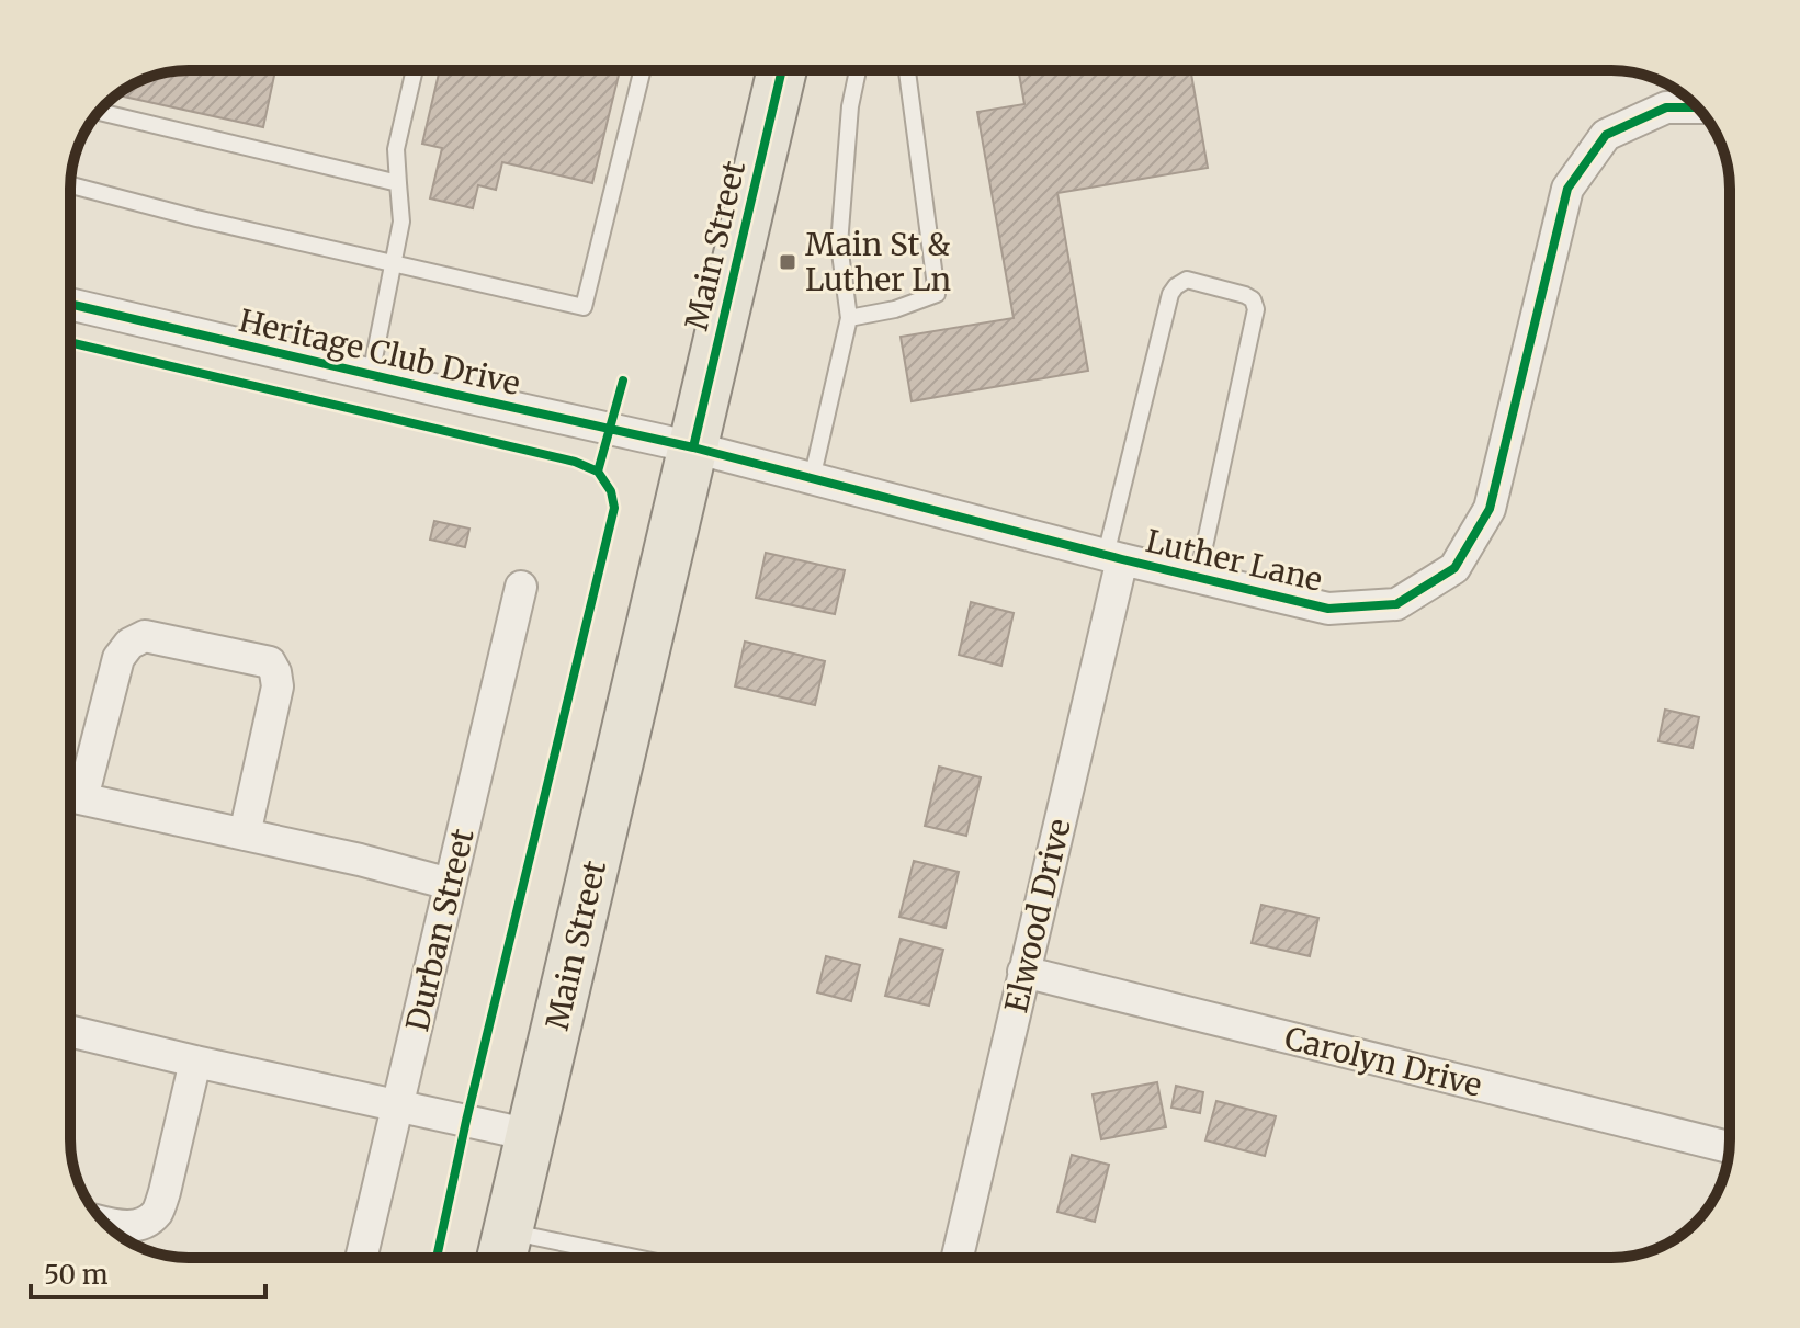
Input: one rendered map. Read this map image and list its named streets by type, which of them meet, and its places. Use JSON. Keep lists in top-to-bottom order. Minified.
{"streets":{"main road":["Main Street"],"street":["Heritage Club Drive","Luther Lane","Elwood Drive","Durban Street","Carolyn Drive"]},"crossings":[["Main Street","Heritage Club Drive"],["Main Street","Luther Lane"],["Heritage Club Drive","Luther Lane"],["Luther Lane","Elwood Drive"],["Elwood Drive","Carolyn Drive"]],"places":{"transit":["Main St & Luther Ln"]},"scale_bar":"50 m"}
